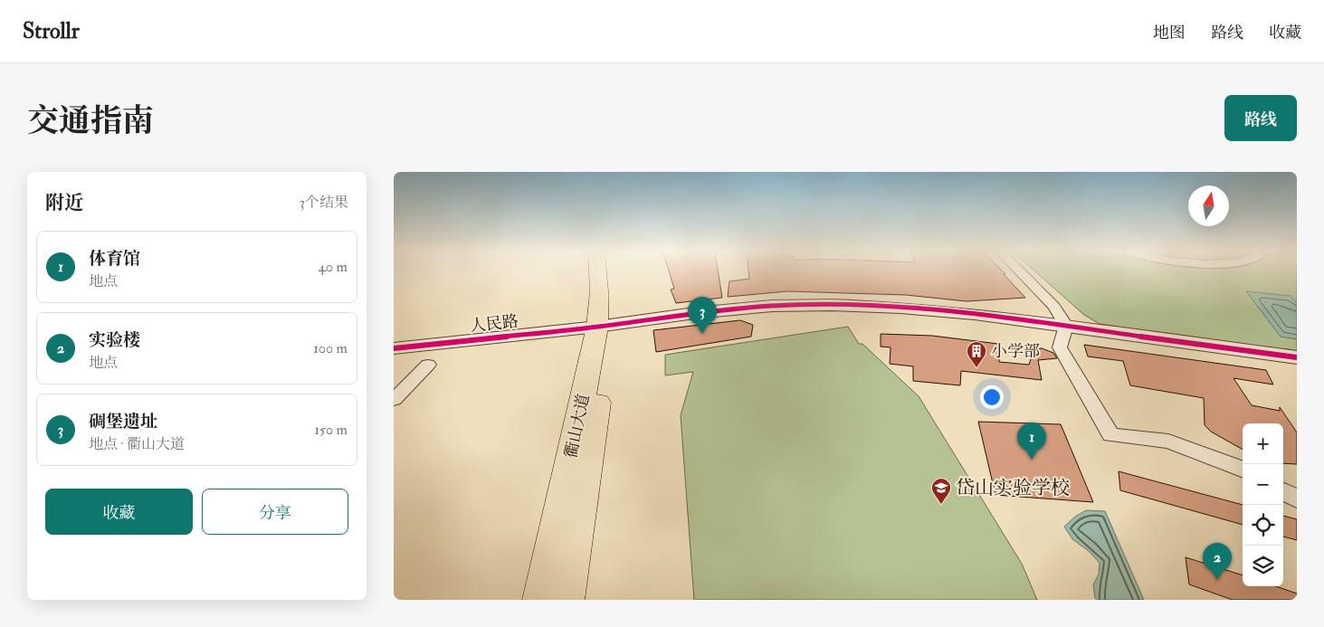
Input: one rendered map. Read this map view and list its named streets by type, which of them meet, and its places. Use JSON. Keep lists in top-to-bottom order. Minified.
{"streets":{"main road":["衢山大道"],"street":["人民路"]},"crossings":[["人民路","衢山大道"]],"places":{"building":["小学部"],"school or university":["岱山实验学校"]},"north":"top","page":{"header":"Strollr","nav":["地图","路线","收藏"],"title":"交通指南","buttons":["路线",["收藏","分享"]],"heading":["附近","3个结果"],"list":[{"mark":"1","name":"体育馆","note":"地点","value":"40 m"},{"mark":"2","name":"实验楼","note":"地点","value":"100 m"},{"mark":"3","name":"碉堡遗址","note":"地点 · 衢山大道","value":"150 m"}],"pins":["3","1","2"],"map_buttons":["+","−"]}}
